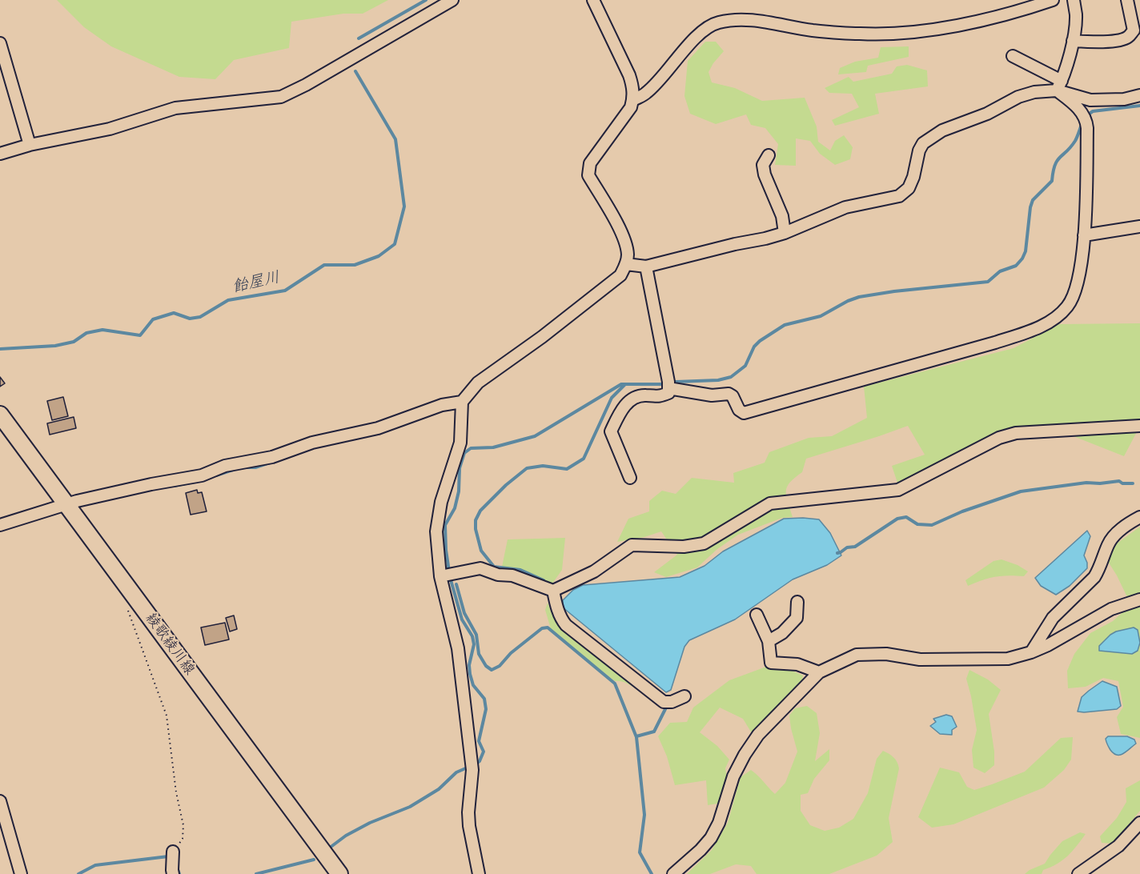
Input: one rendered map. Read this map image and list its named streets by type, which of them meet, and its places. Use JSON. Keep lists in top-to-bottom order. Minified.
{"streets":{"main road":["綾歌綾川線"]},"water":["飴屋川"]}
